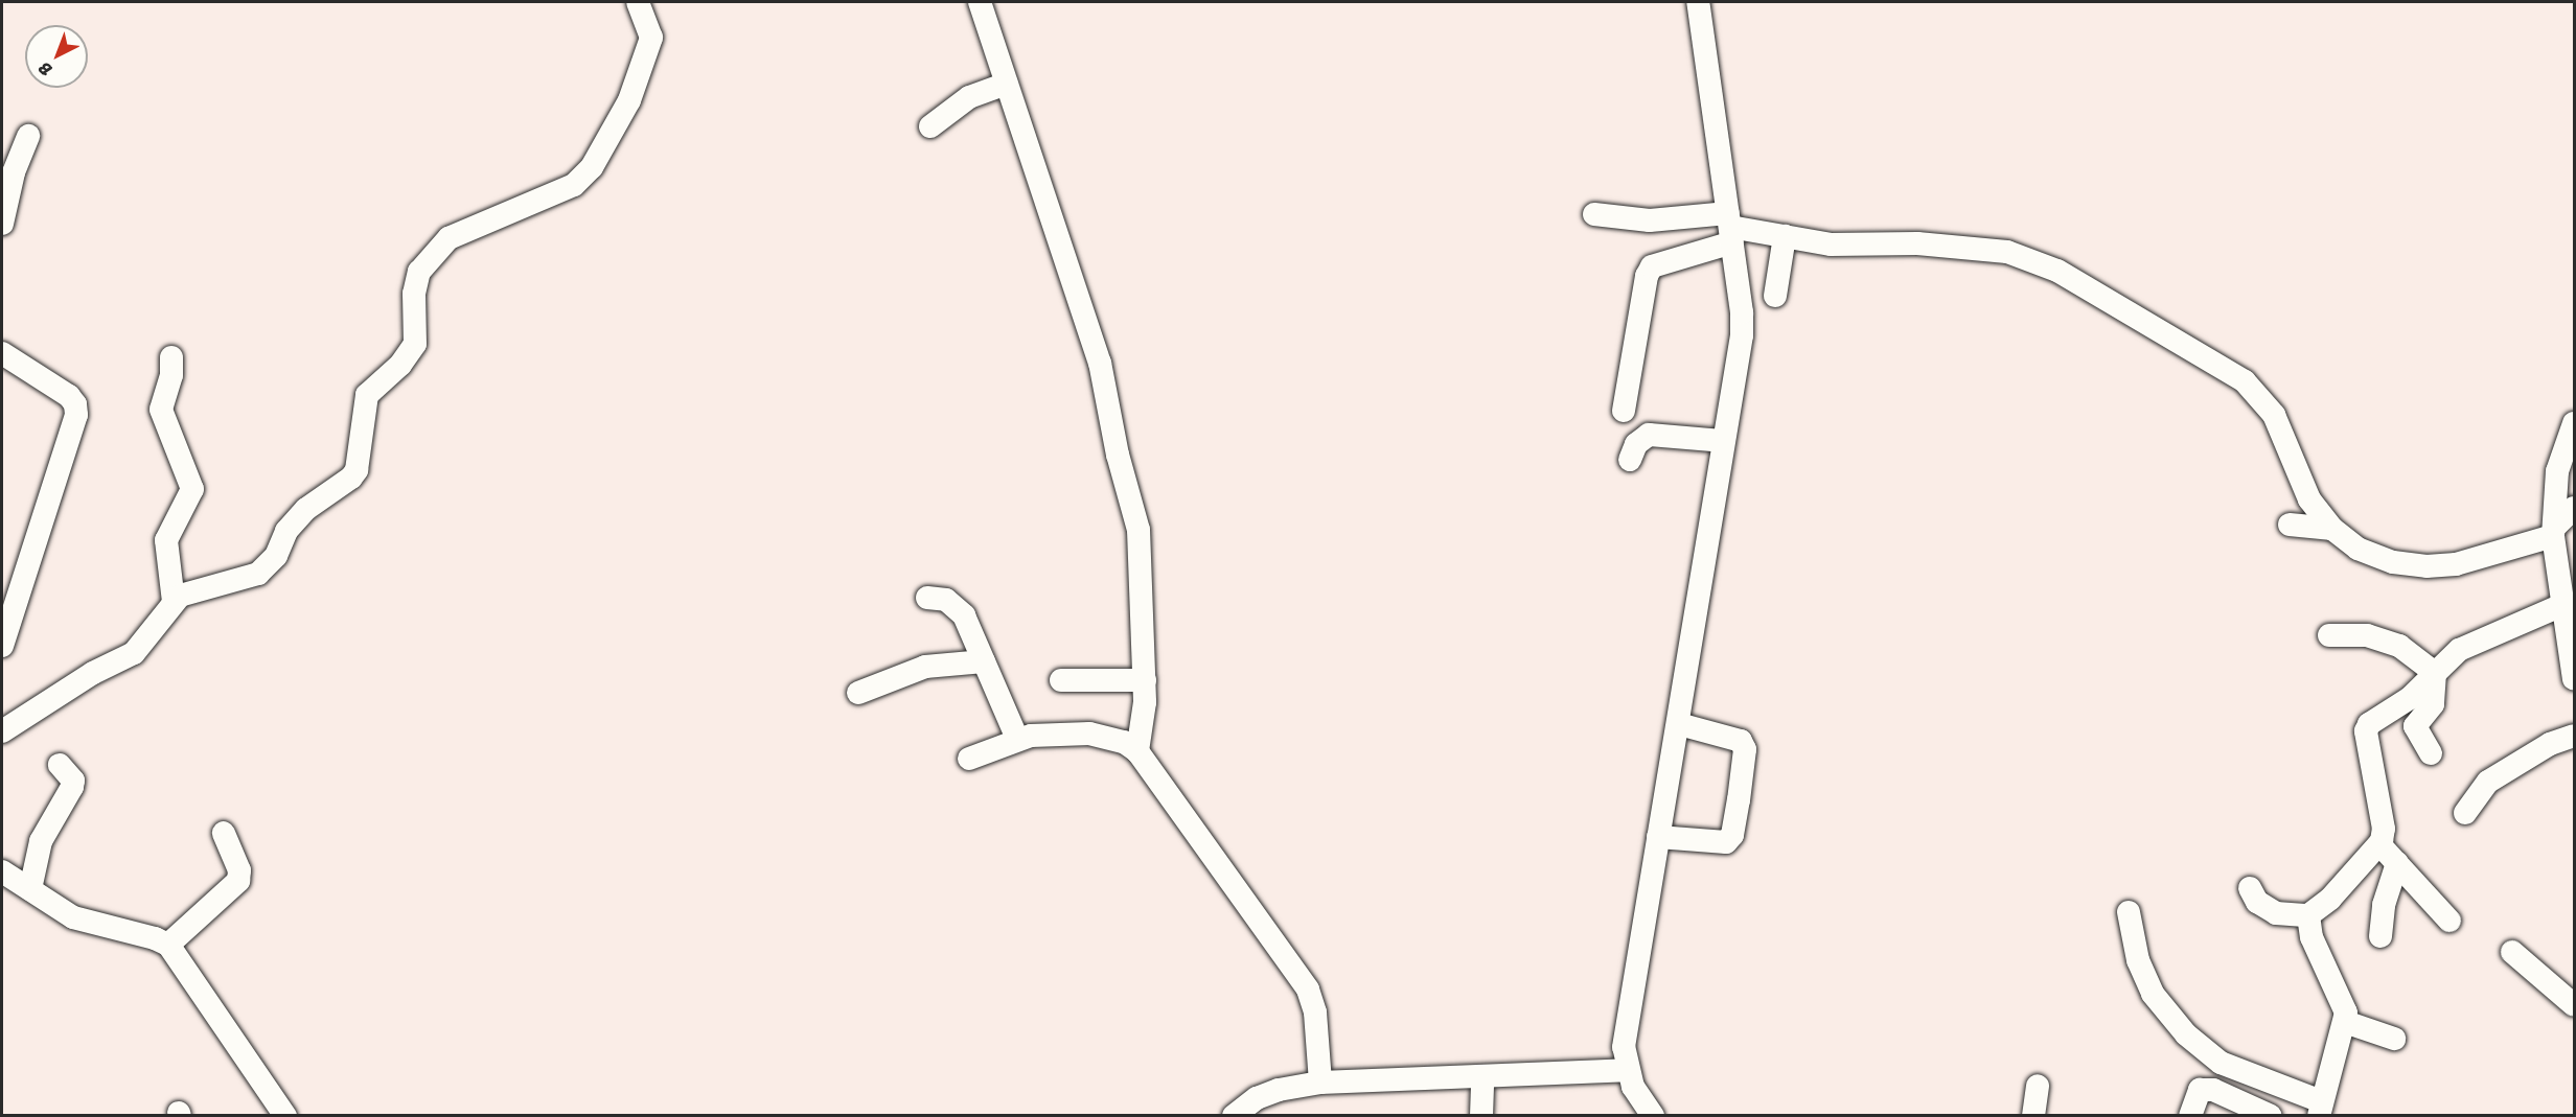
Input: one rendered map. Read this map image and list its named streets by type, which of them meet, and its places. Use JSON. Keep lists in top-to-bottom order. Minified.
{"north":"bottom left"}
